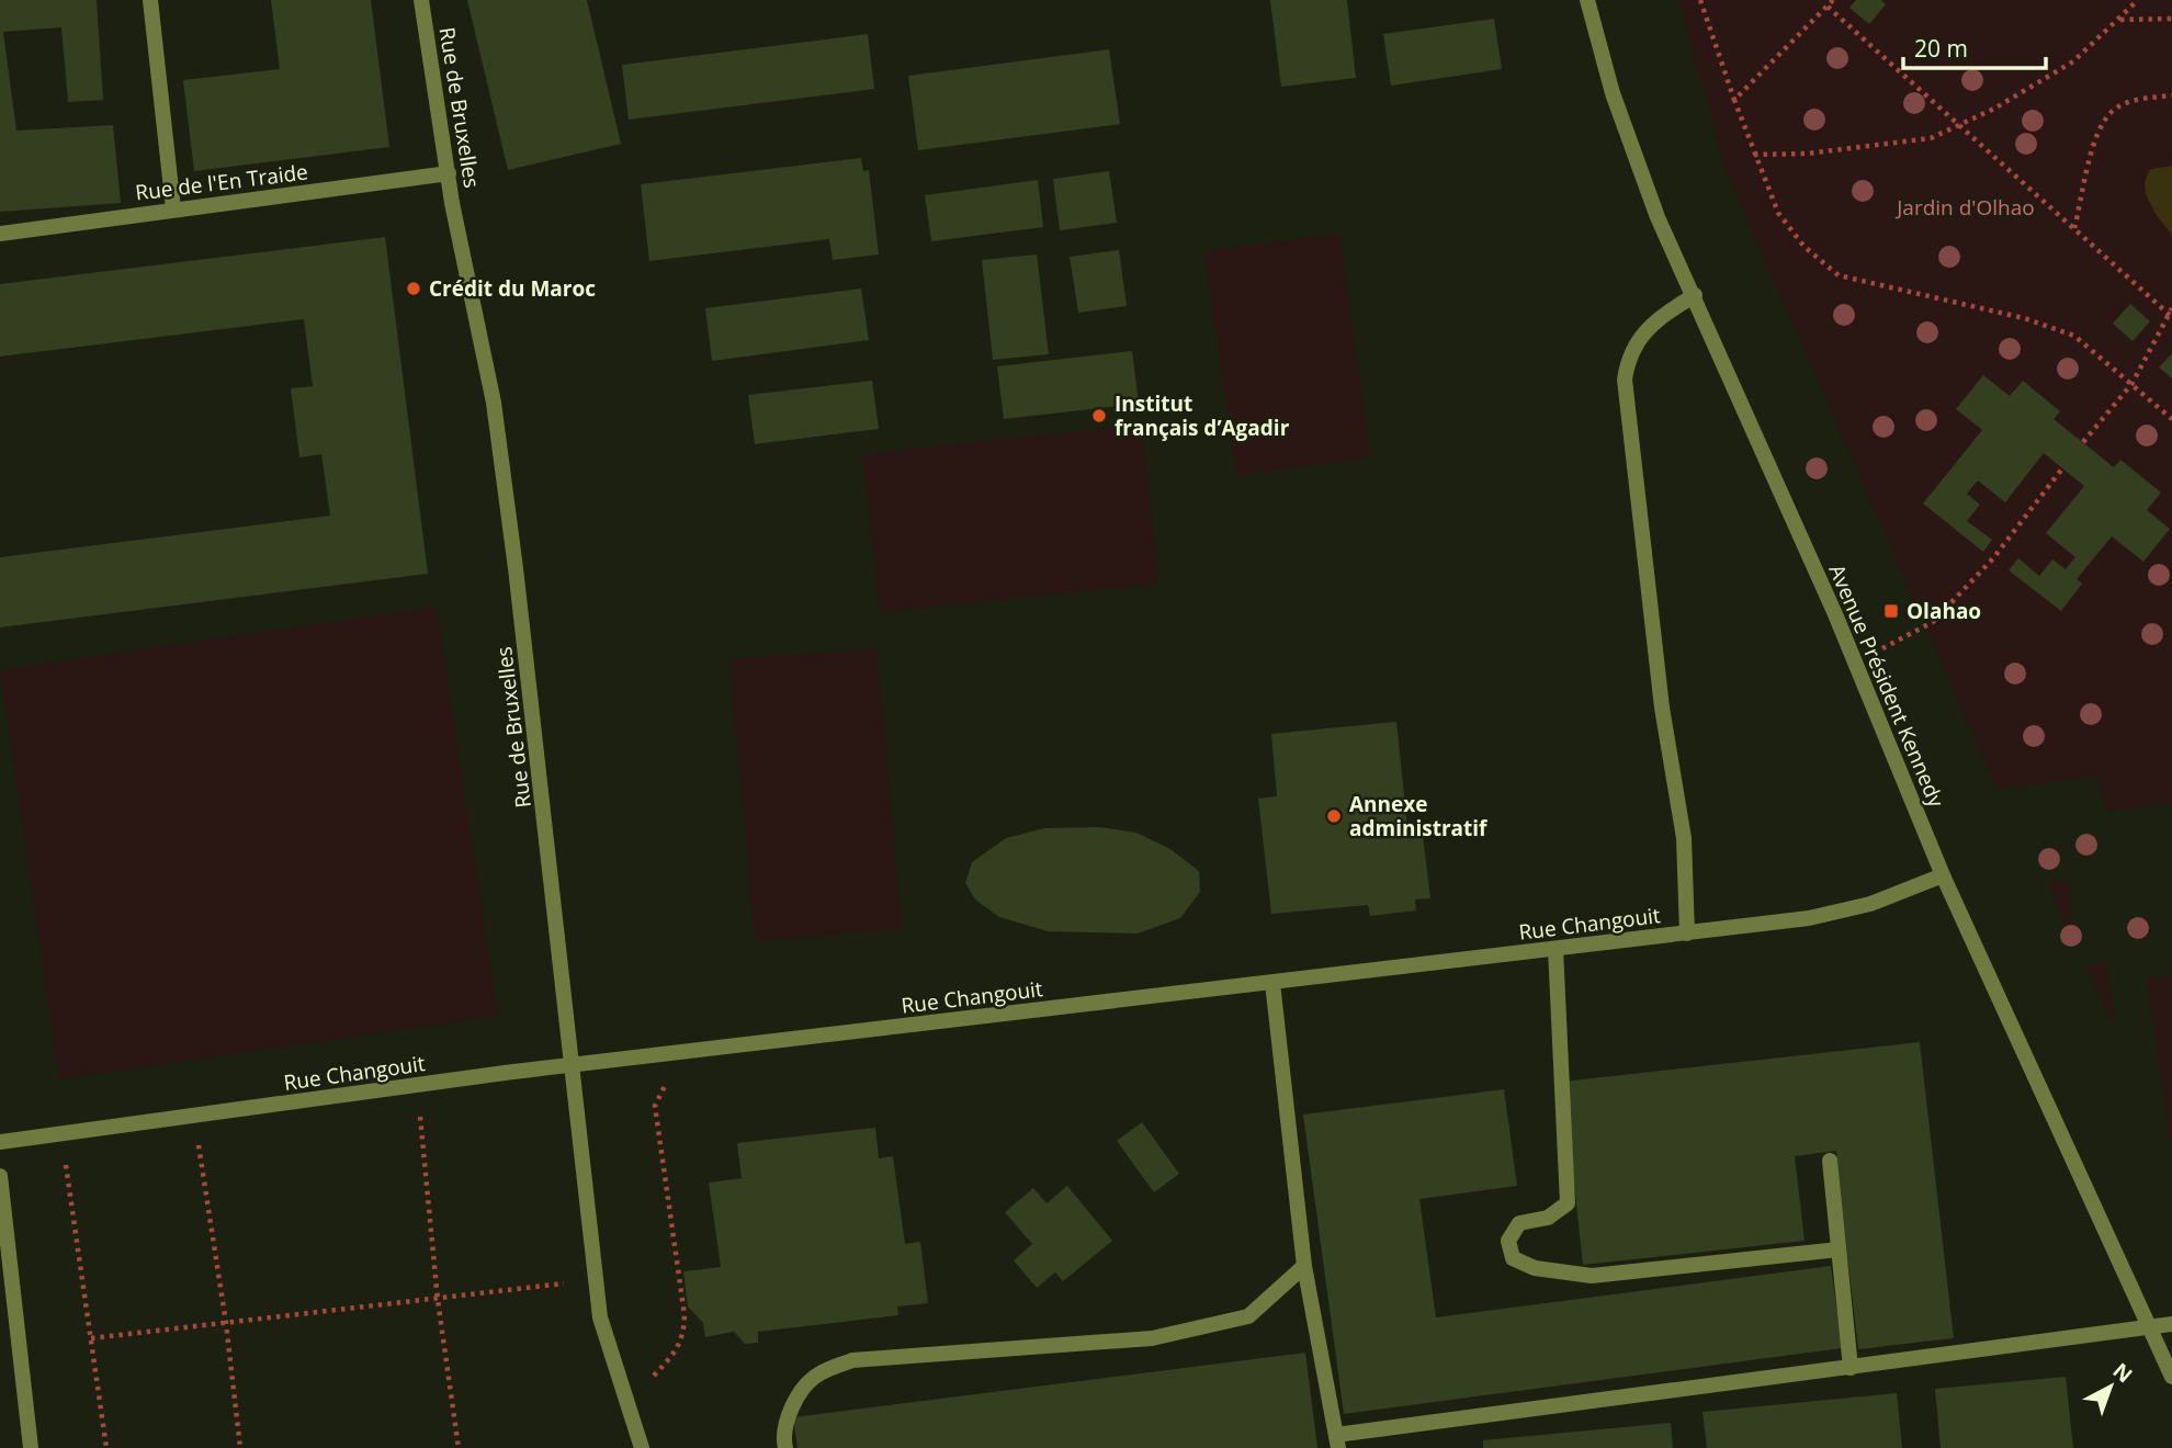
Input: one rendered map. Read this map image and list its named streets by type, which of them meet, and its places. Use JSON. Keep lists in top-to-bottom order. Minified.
{"streets":{"street":["Rue de Bruxelles","Rue de l'En Traide","Avenue Président Kennedy","Rue Changouit"]},"crossings":[["Rue de Bruxelles","Rue de l'En Traide"],["Rue de Bruxelles","Rue Changouit"],["Avenue Président Kennedy","Rue Changouit"]],"parks":["Jardin d'Olhao"],"places":{"other":["Crédit du Maroc","Institut français d’Agadir","Annexe administratif"],"transit":["Olahao"]},"scale_bar":"20 m","north":"top right"}
